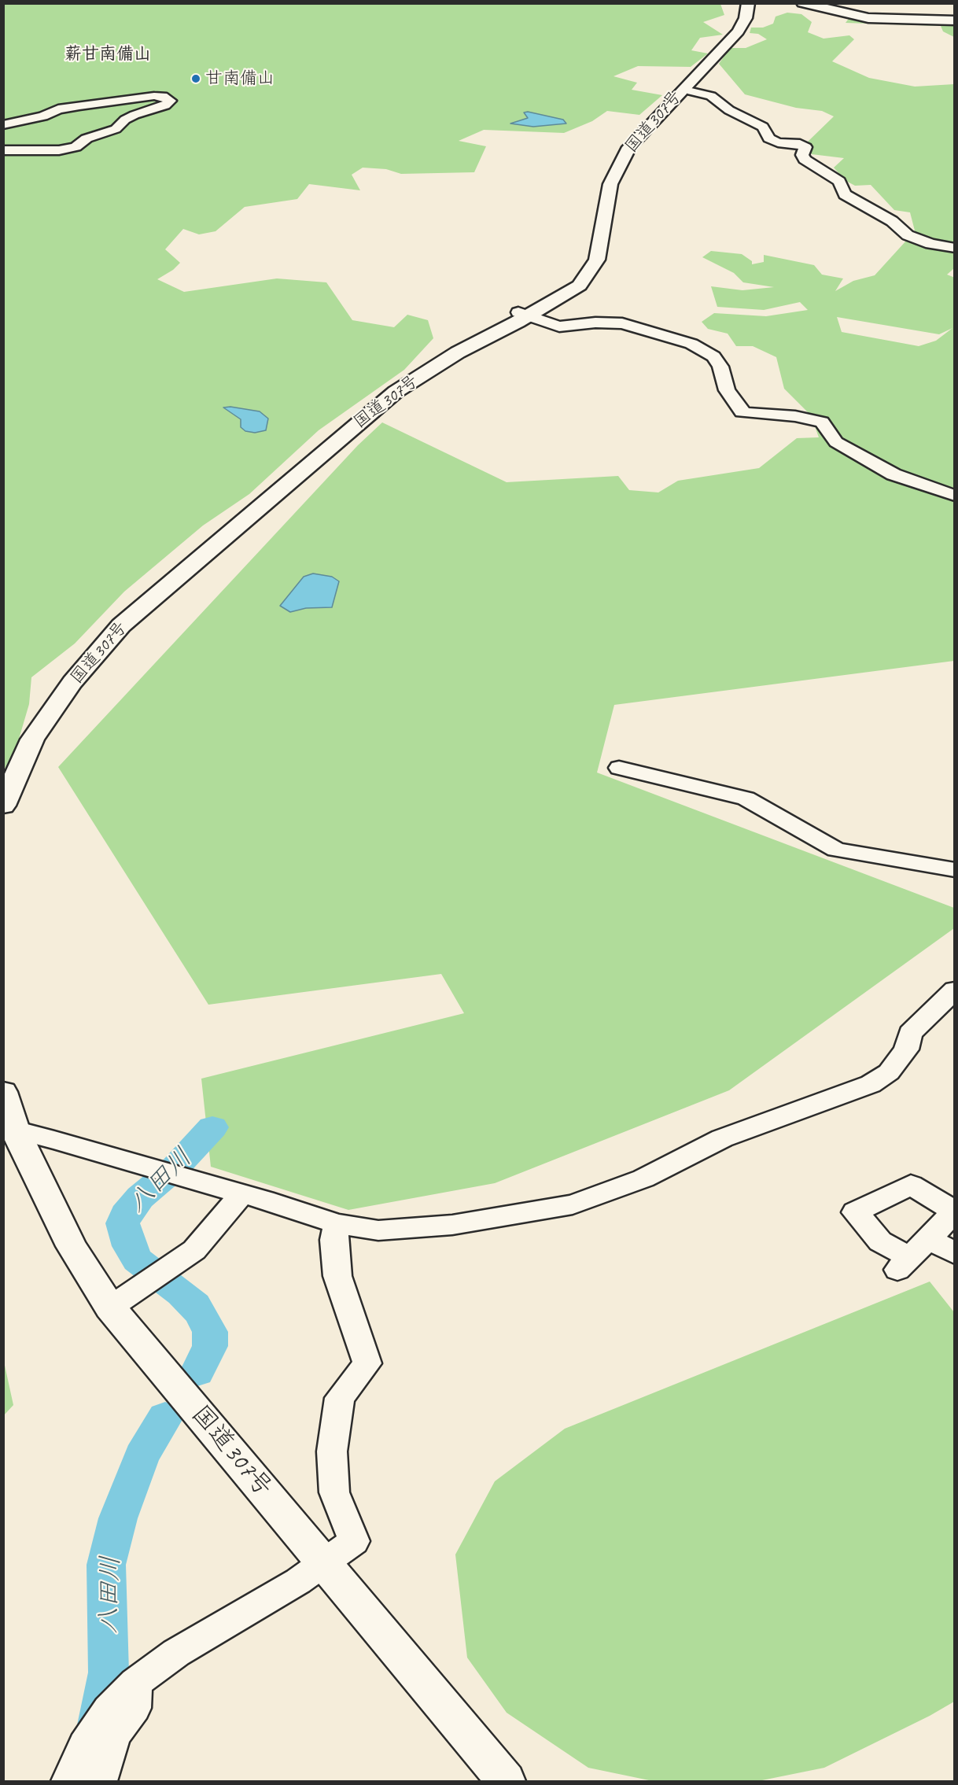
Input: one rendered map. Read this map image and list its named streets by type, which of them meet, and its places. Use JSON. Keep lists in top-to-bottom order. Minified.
{"streets":{"main road":["国道307号"]},"districts":["薪甘南備山"],"water":["八田川"],"places":["甘南備山"]}
